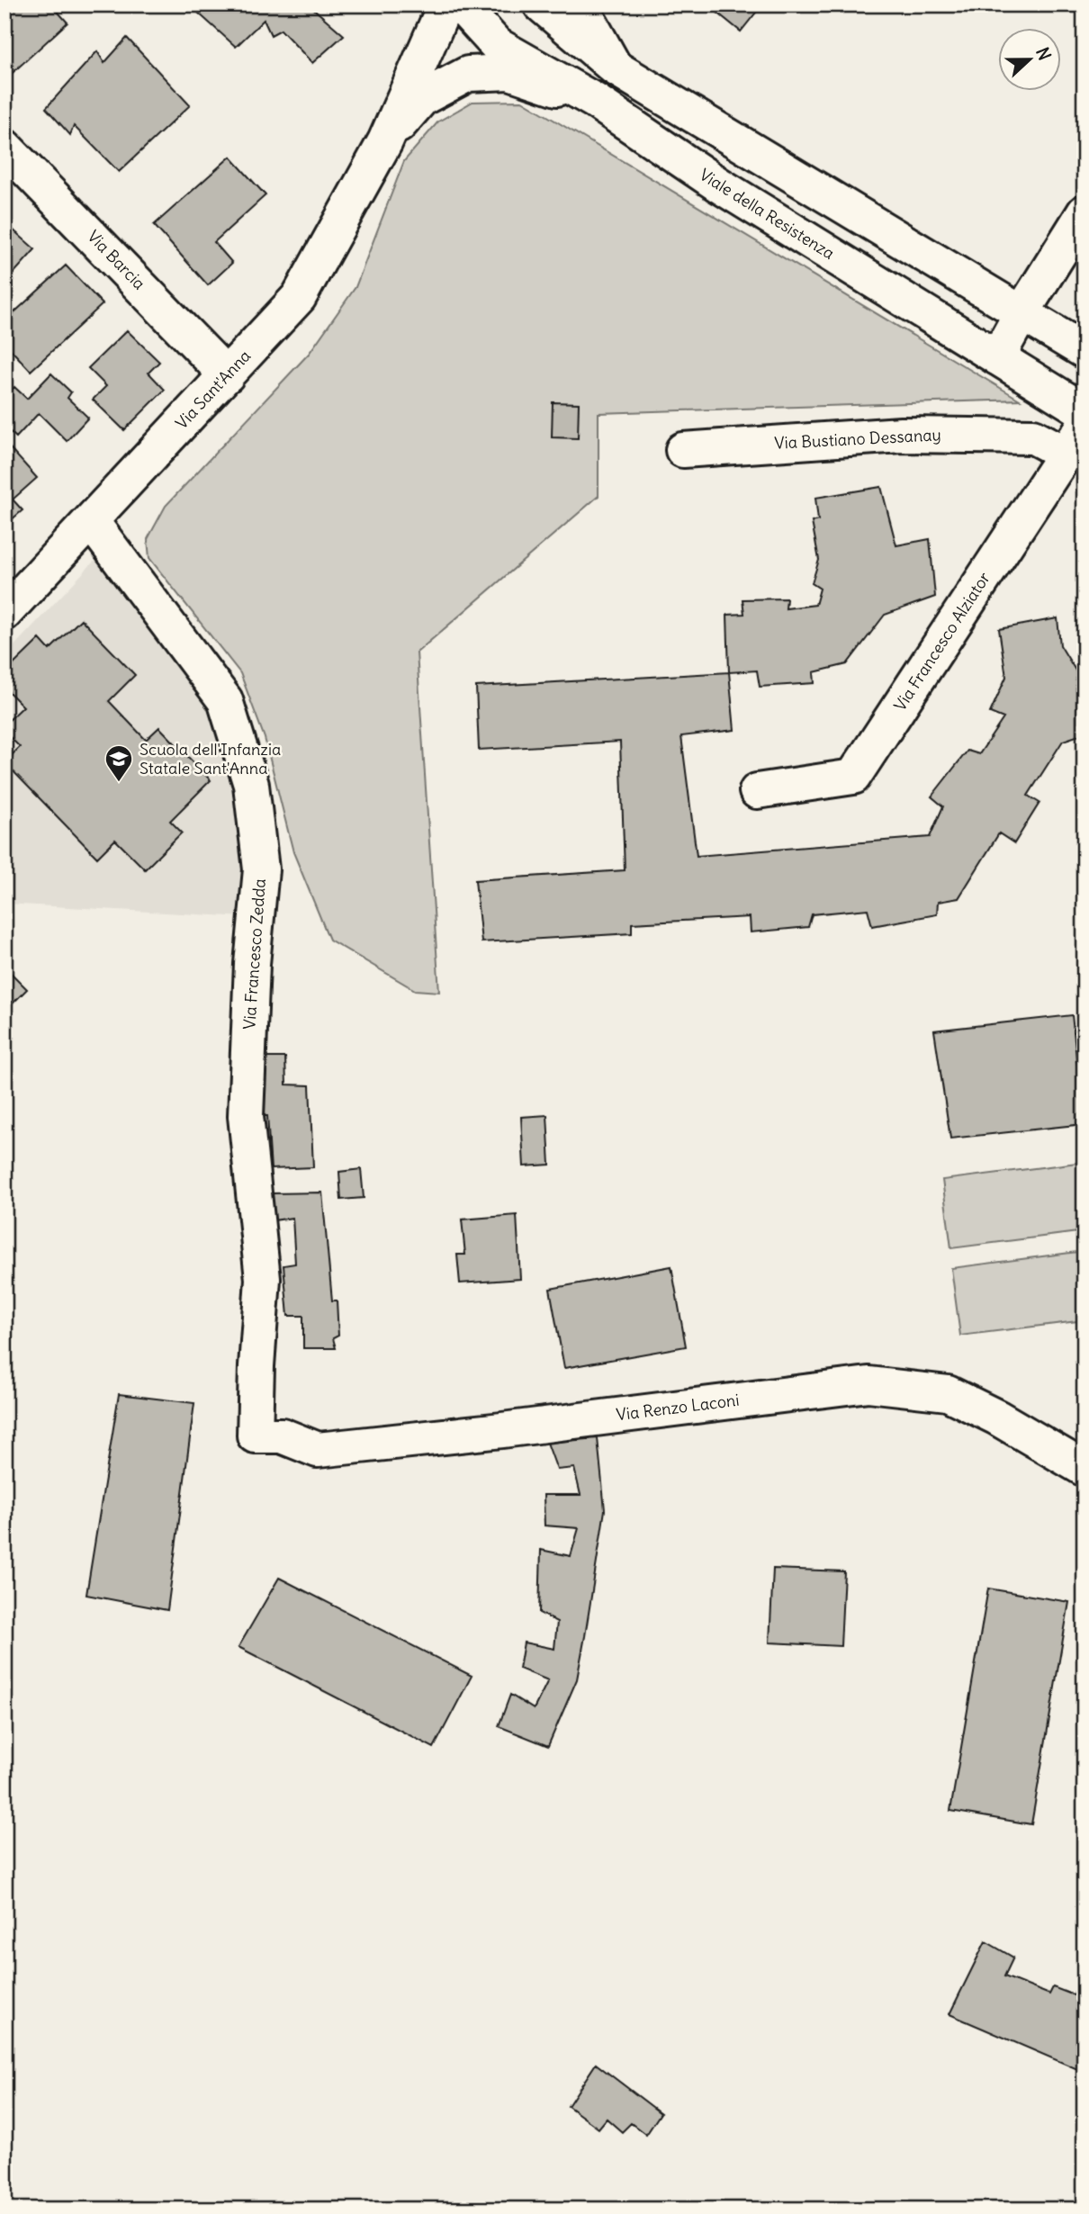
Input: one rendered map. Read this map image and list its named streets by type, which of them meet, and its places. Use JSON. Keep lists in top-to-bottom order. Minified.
{"streets":{"street":["Viale della Resistenza","Via Barcia","Via Sant'Anna","Via Bustiano Dessanay","Via Francesco Alziator","Via Francesco Zedda","Via Renzo Laconi"]},"crossings":[["Viale della Resistenza","Via Sant'Anna"],["Via Barcia","Via Sant'Anna"],["Via Sant'Anna","Via Francesco Zedda"],["Via Bustiano Dessanay","Via Francesco Alziator"],["Via Francesco Zedda","Via Renzo Laconi"]],"places":{"school or university":["Scuola dell'Infanzia Statale Sant'Anna"]},"north":"right"}
